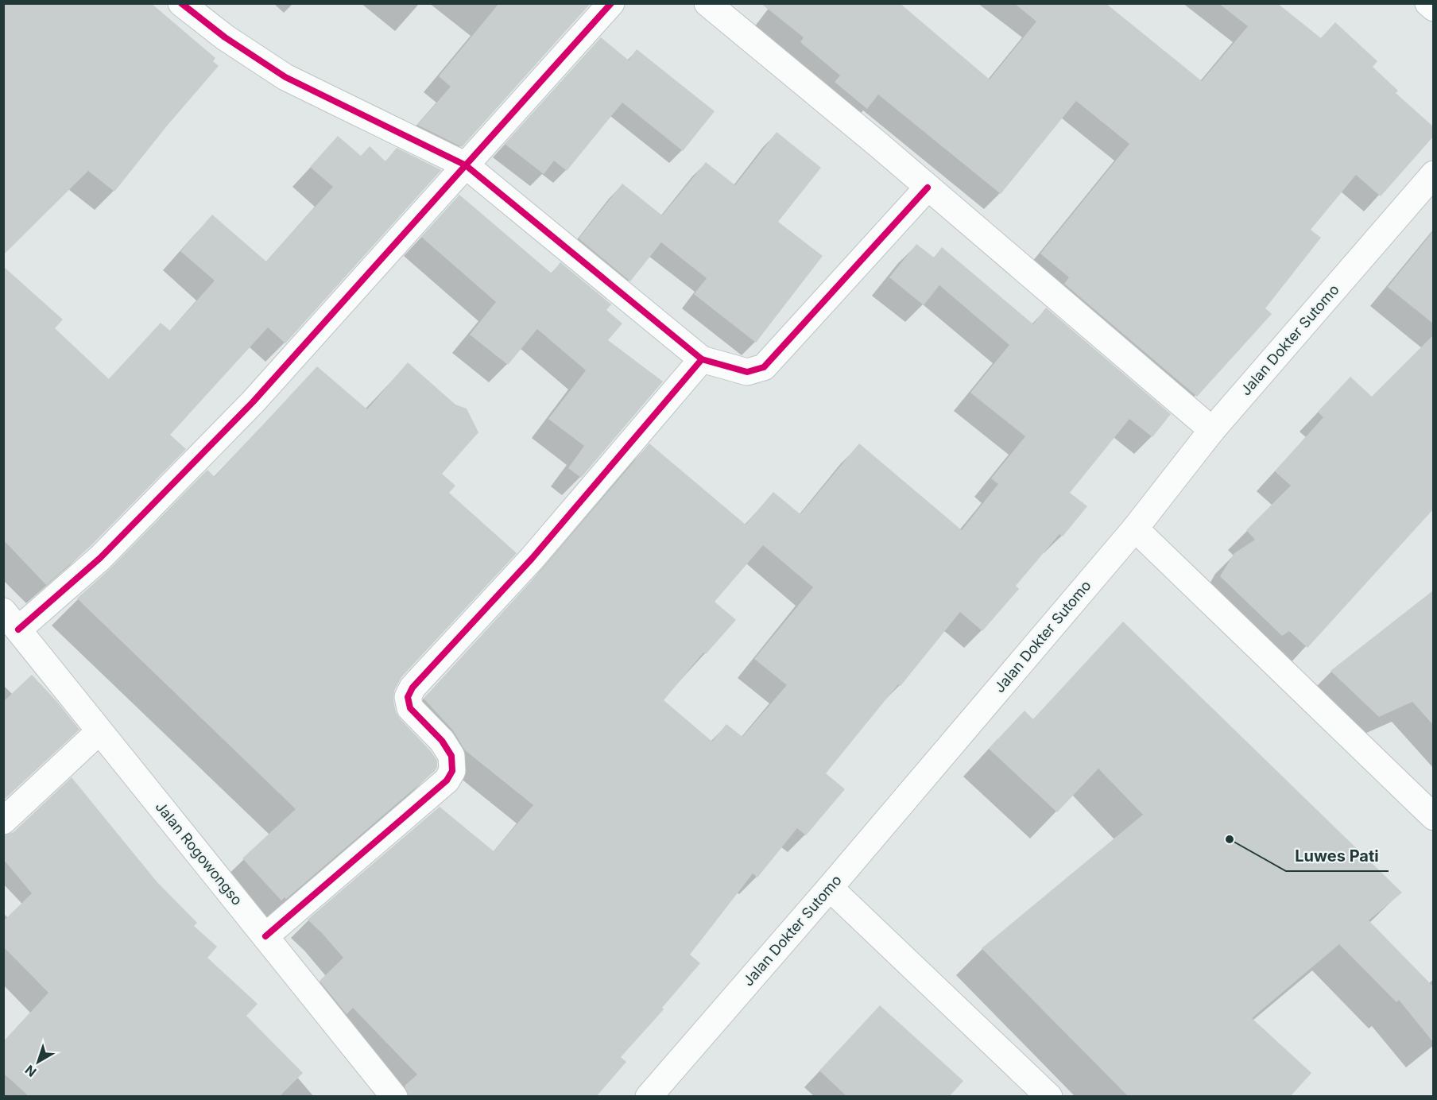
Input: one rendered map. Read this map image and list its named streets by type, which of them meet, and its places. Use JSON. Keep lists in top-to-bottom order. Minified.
{"streets":{"street":["Jalan Dokter Sutomo","Jalan Rogowongso"]},"places":["Luwes Pati"],"north":"bottom left"}
